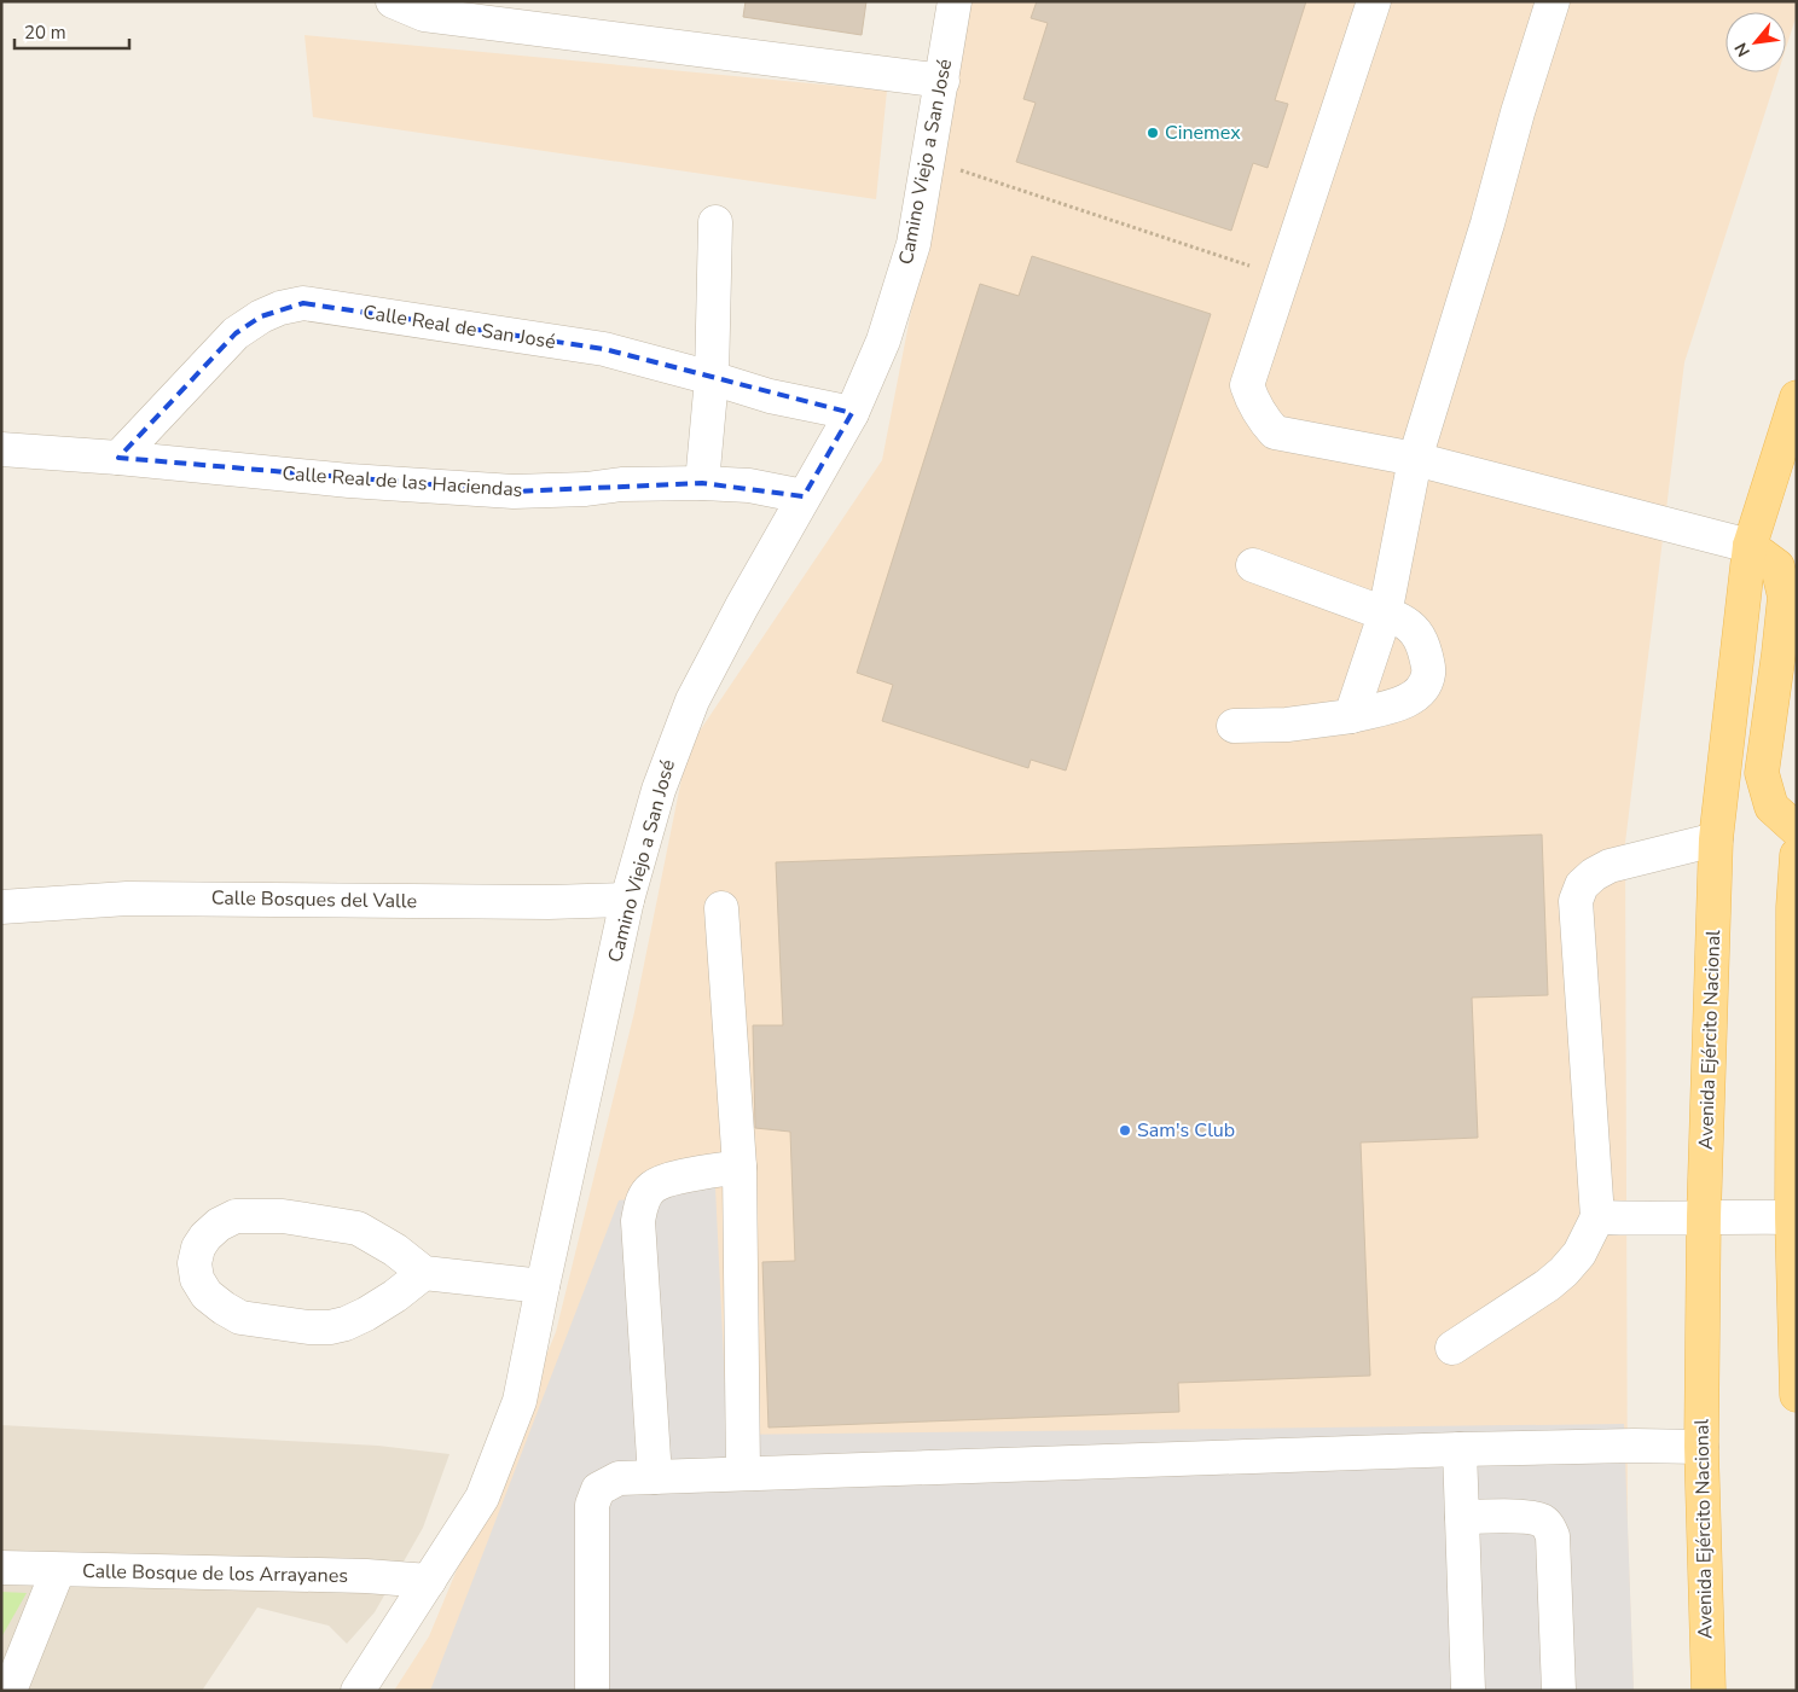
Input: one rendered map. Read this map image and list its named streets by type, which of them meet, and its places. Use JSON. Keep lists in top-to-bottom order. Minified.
{"streets":{"main road":["Avenida Ejército Nacional"],"street":["Camino Viejo a San José","Calle Real de San José","Calle Real de las Haciendas","Calle Bosques del Valle","Calle Bosque de los Arrayanes"]},"crossings":[["Camino Viejo a San José","Calle Real de San José"],["Camino Viejo a San José","Calle Real de las Haciendas"],["Camino Viejo a San José","Calle Bosques del Valle"],["Camino Viejo a San José","Calle Bosque de los Arrayanes"],["Calle Real de San José","Calle Real de las Haciendas"]],"places":["Cinemex","Sam's Club"],"scale_bar":"20 m","north":"bottom left"}
